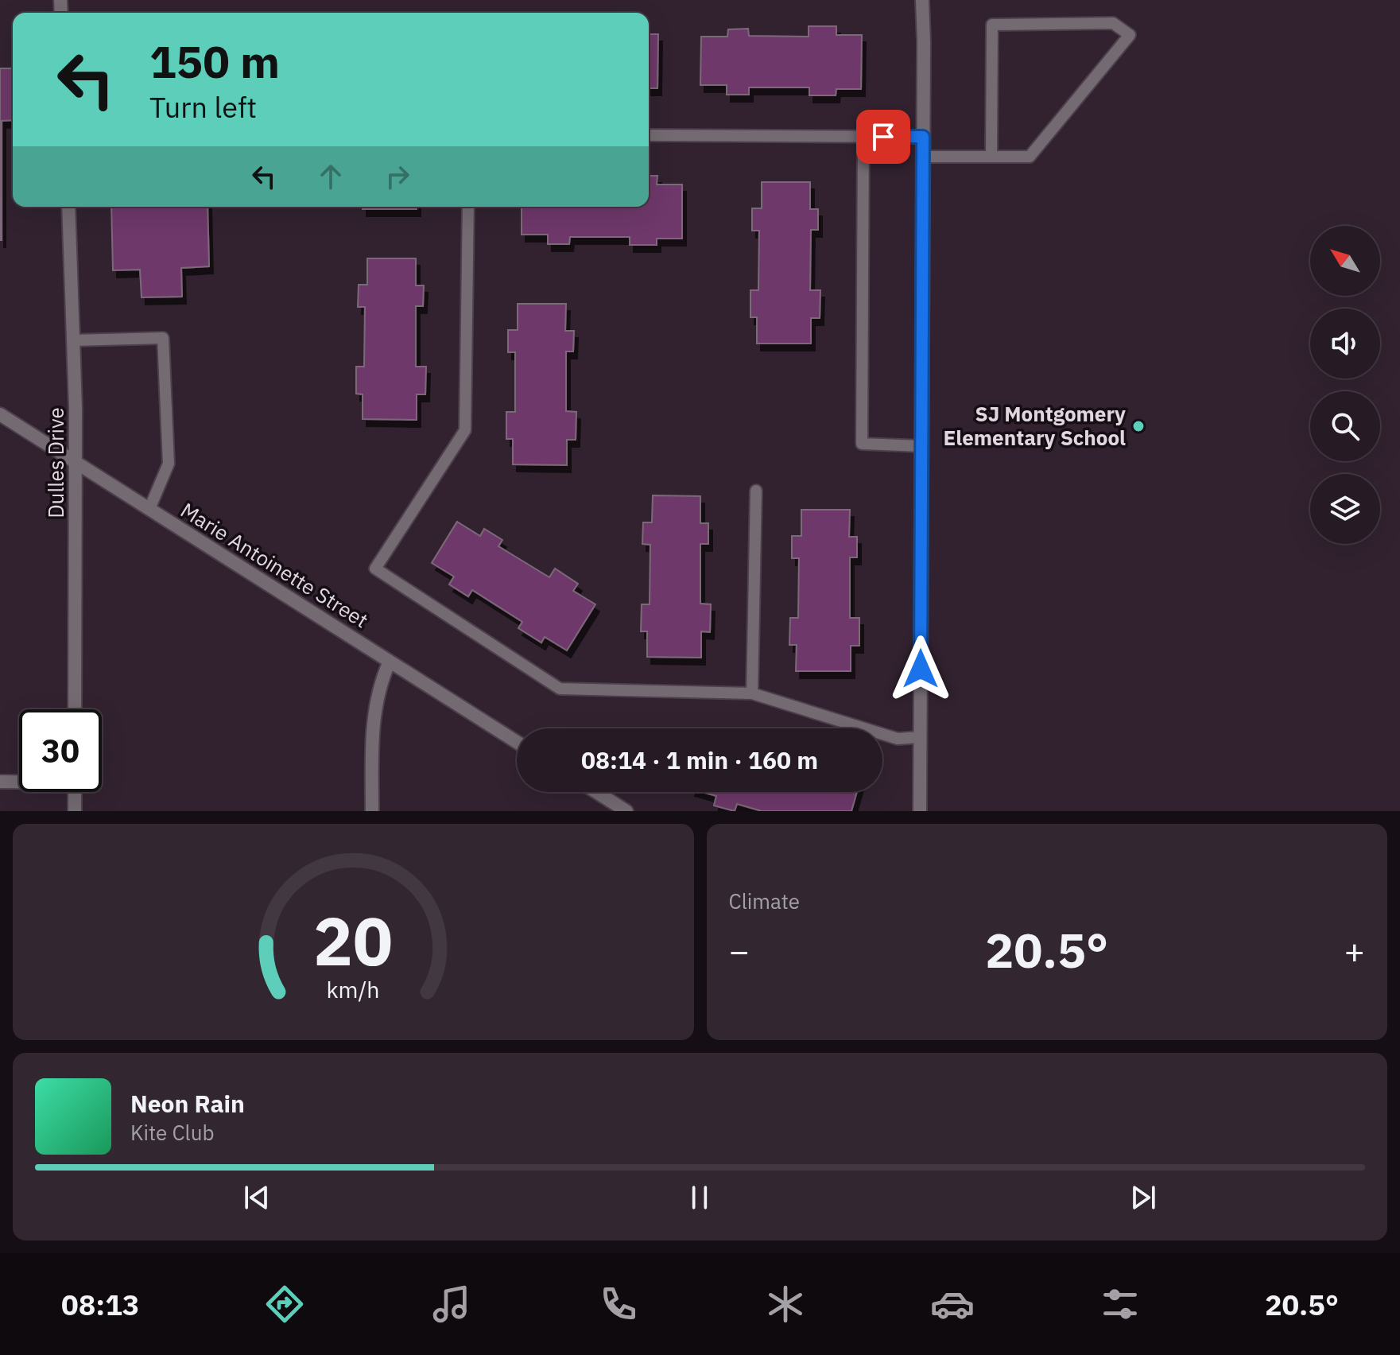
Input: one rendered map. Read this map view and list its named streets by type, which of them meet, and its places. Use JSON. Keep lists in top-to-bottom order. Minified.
{"streets":{"street":["Dulles Drive","Marie Antoinette Street"]},"crossings":[["Dulles Drive","Marie Antoinette Street"]],"places":["SJ Montgomery Elementary School"],"north":"top left","page":{"turn":["150 m","Turn left"],"limit":"30","trip":"08:14 · 1 min · 160 m","tile":"Climate","heat":["−","20.5°","+"],"song":["Neon Rain","Kite Club"],"tabs":["08:13","20.5°"],"gauge":["20","km/h"]}}
